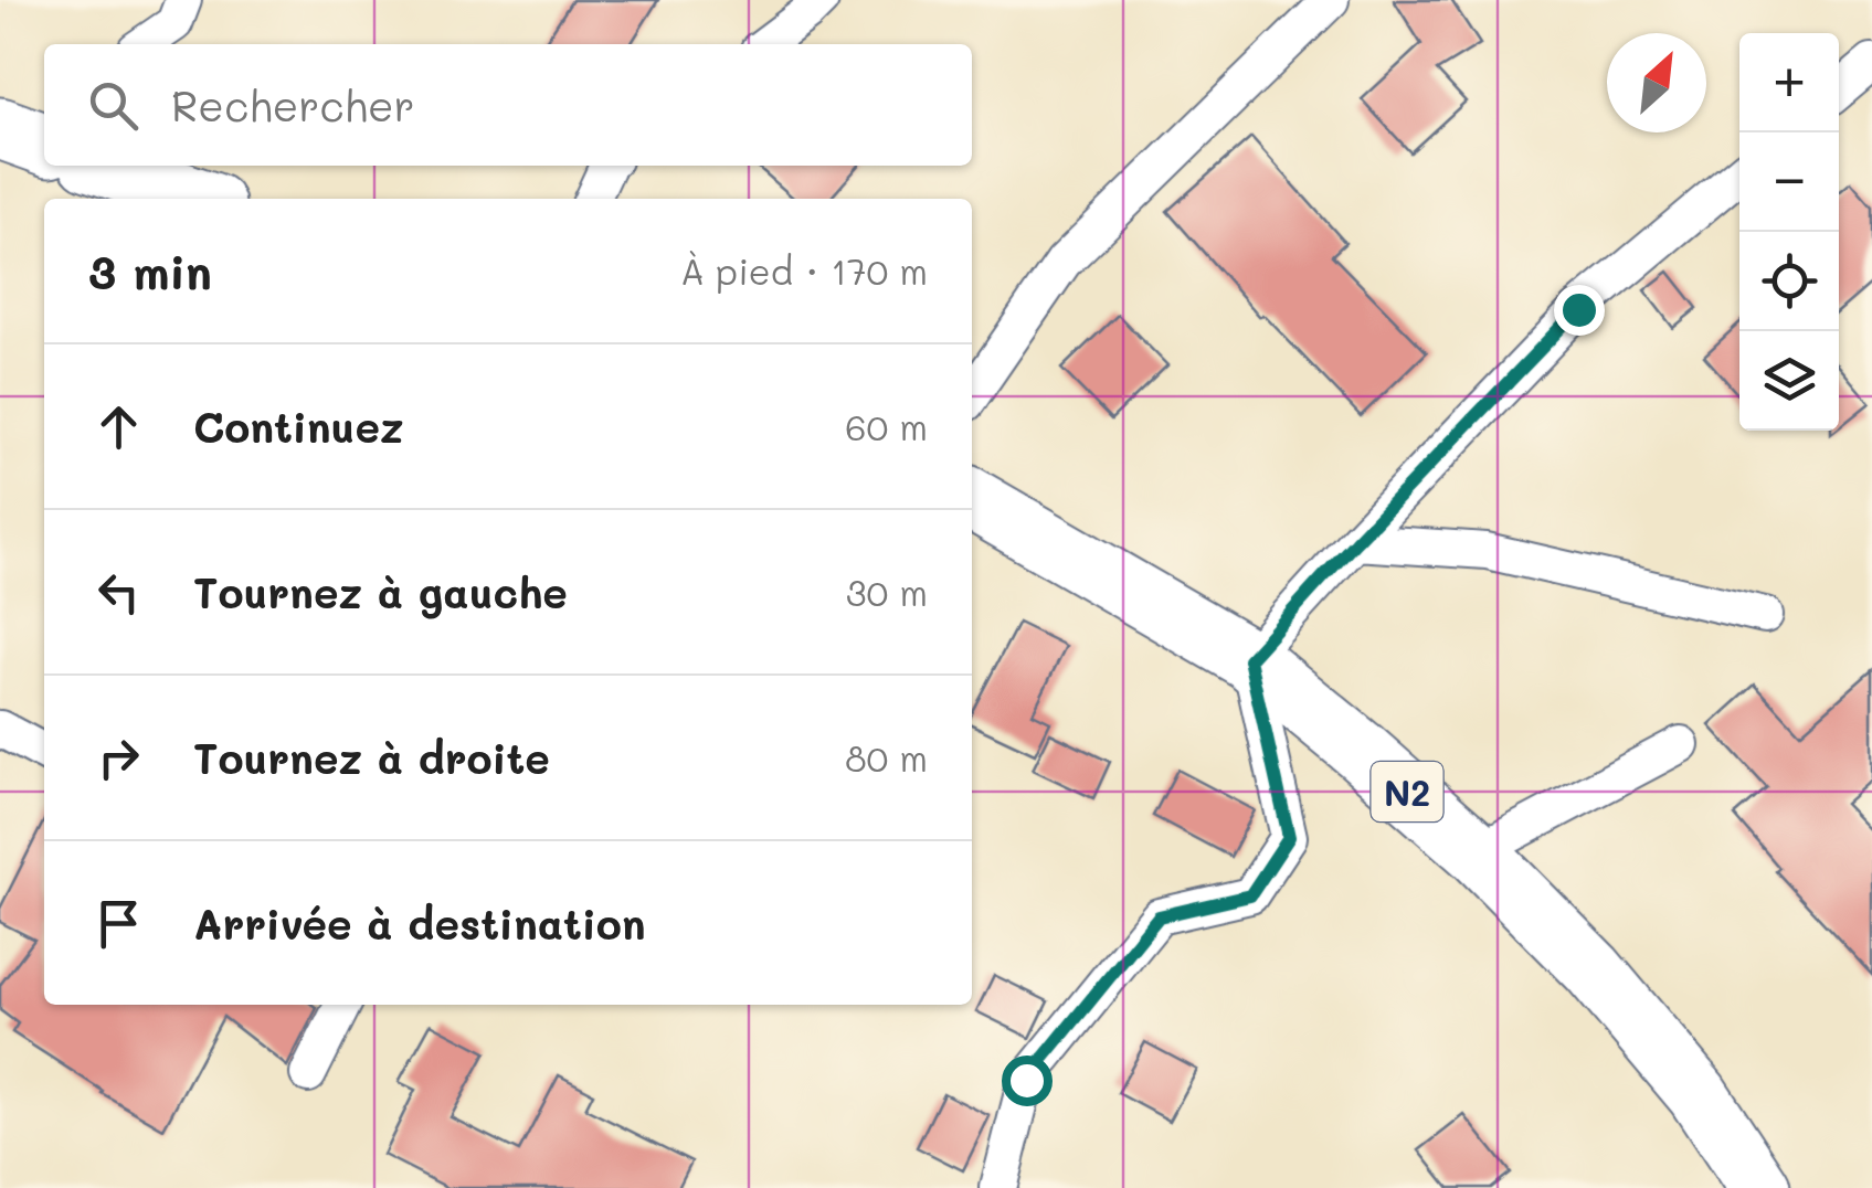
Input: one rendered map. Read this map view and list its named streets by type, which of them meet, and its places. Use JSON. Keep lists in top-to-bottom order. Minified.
{"streets":{"highway":["N2"]},"north":"top right","page":{"map_buttons":["+","−"],"search":"Rechercher","heading":["3 min","À pied · 170 m"],"list":[["Continuez","60 m"],["Tournez à gauche","30 m"],["Tournez à droite","80 m"],"Arrivée à destination"]}}
